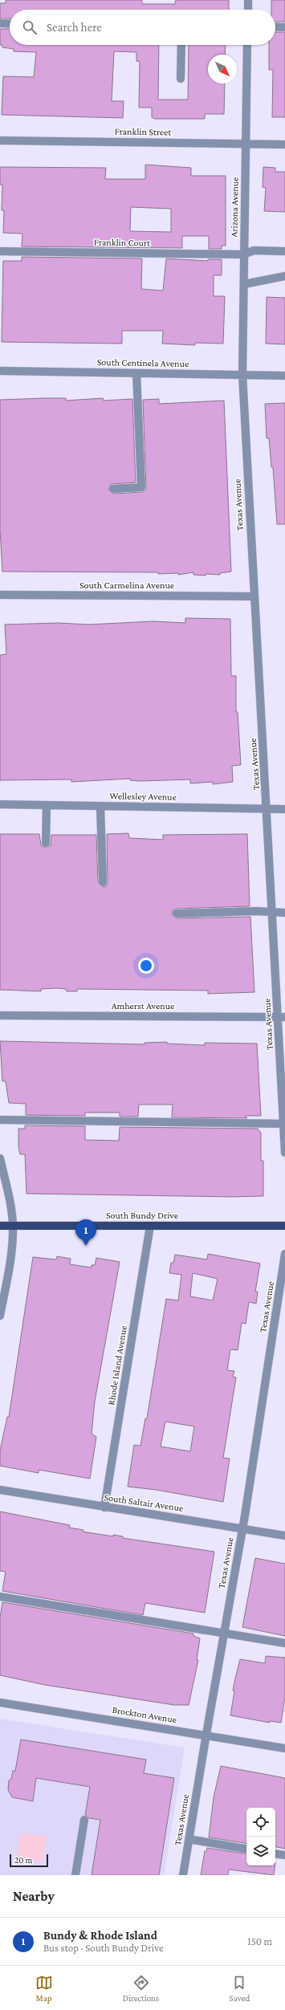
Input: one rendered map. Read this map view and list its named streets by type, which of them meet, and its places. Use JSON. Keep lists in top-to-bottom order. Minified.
{"streets":{"main road":["South Bundy Drive"],"street":["Franklin Street","Arizona Avenue","Franklin Court","South Centinela Avenue","Texas Avenue","South Carmelina Avenue","Wellesley Avenue","Amherst Avenue","Rhode Island Avenue","South Saltair Avenue","Brockton Avenue"]},"crossings":[["Franklin Street","Arizona Avenue"],["Arizona Avenue","Franklin Court"],["Arizona Avenue","South Centinela Avenue"],["Arizona Avenue","Texas Avenue"],["South Centinela Avenue","Texas Avenue"],["Texas Avenue","South Carmelina Avenue"],["Texas Avenue","Wellesley Avenue"],["Texas Avenue","Amherst Avenue"],["Texas Avenue","South Saltair Avenue"],["Texas Avenue","Brockton Avenue"],["South Bundy Drive","Rhode Island Avenue"],["Rhode Island Avenue","South Saltair Avenue"]],"scale_bar":"20 m","north":"bottom right","page":{"search":"Search here","pins":"1","scale":"20 m","heading":"Nearby","list":[{"mark":"1","name":"Bundy & Rhode Island","note":"Bus stop · South Bundy Drive","value":"150 m"}],"nav":["Map","Directions","Saved"]}}
